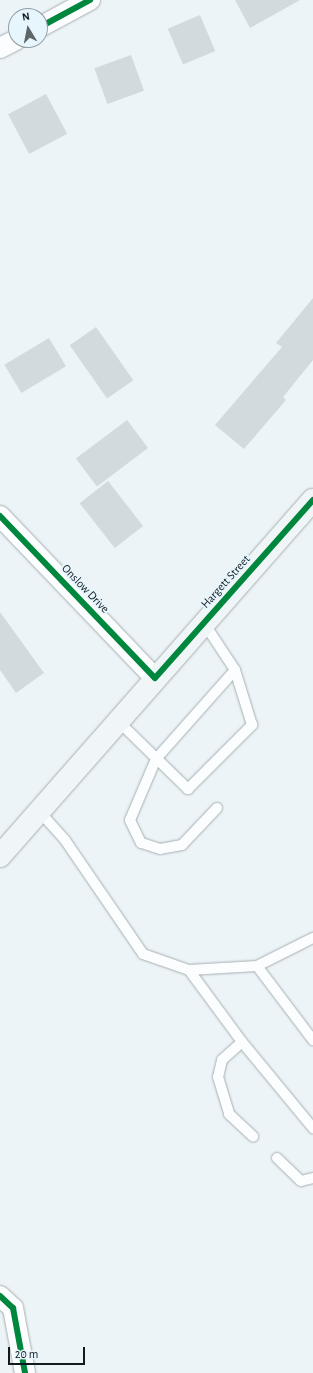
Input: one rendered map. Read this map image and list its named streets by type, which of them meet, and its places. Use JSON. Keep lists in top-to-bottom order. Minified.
{"streets":{"main road":["Hargett Street"],"street":["Onslow Drive"]},"crossings":[["Hargett Street","Onslow Drive"]],"scale_bar":"20 m","north":"top"}
